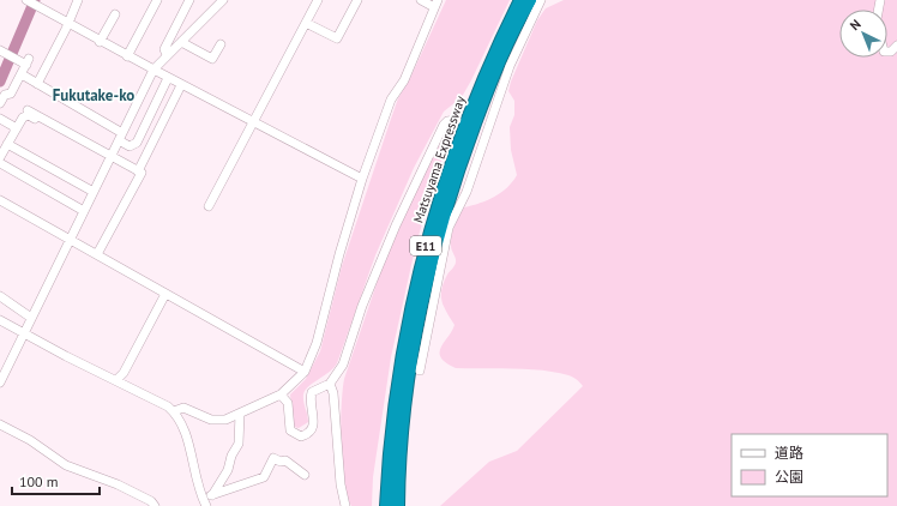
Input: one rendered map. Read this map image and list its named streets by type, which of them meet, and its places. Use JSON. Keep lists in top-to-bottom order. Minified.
{"streets":{"highway":["Matsuyama Expressway","E11"]},"districts":["Fukutake-ko"],"legend":["道路","公園"],"scale_bar":"100 m","north":"top left"}
